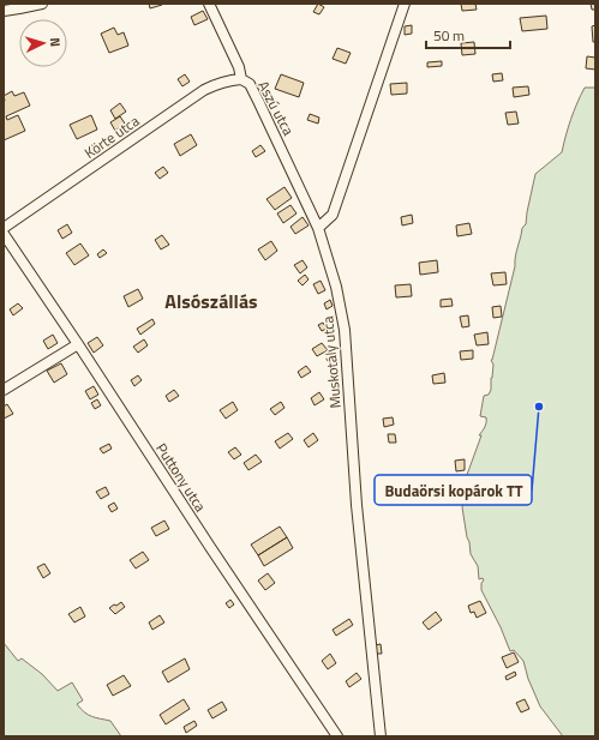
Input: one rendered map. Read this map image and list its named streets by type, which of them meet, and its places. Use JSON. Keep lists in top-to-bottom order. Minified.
{"streets":{"street":["Aszú utca","Körte utca","Muskotály utca","Puttony utca"]},"crossings":[["Aszú utca","Körte utca"],["Aszú utca","Muskotály utca"]],"districts":["Alsószállás"],"places":["Budaörsi kopárok TT"],"scale_bar":"50 m","north":"right"}
